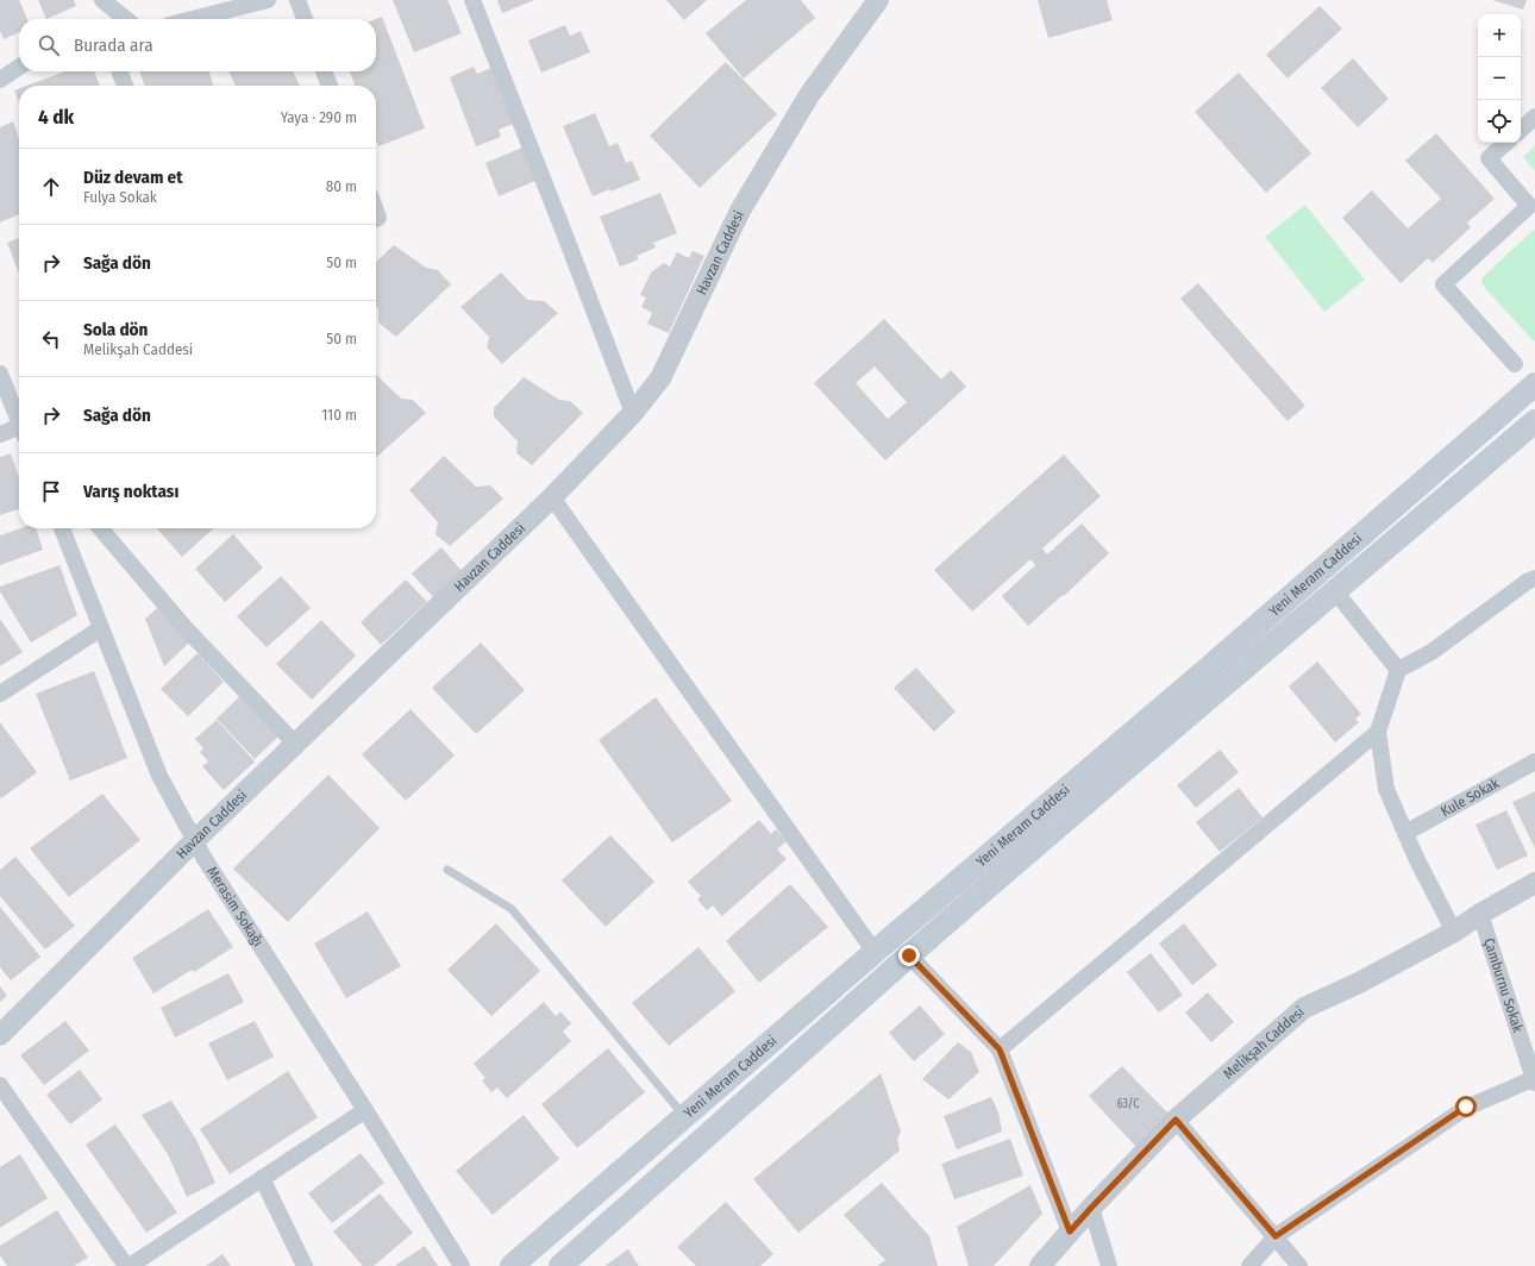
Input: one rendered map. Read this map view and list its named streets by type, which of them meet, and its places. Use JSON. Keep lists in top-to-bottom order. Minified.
{"streets":{"main road":["Yeni Meram Caddesi"],"street":["Havzan Caddesi","Kule Sokak","Merasim Sokağı","Çamburnu Sokak","Melikşah Caddesi"]},"crossings":[["Havzan Caddesi","Merasim Sokağı"],["Çamburnu Sokak","Melikşah Caddesi"]],"house_numbers":["63/C"],"page":{"map_buttons":["+","−"],"search":"Burada ara","heading":["4 dk","Yaya · 290 m"],"list":[["Düz devam et","Fulya Sokak","80 m"],["Sağa dön","50 m"],["Sola dön","Melikşah Caddesi","50 m"],["Sağa dön","110 m"],"Varış noktası"]}}
